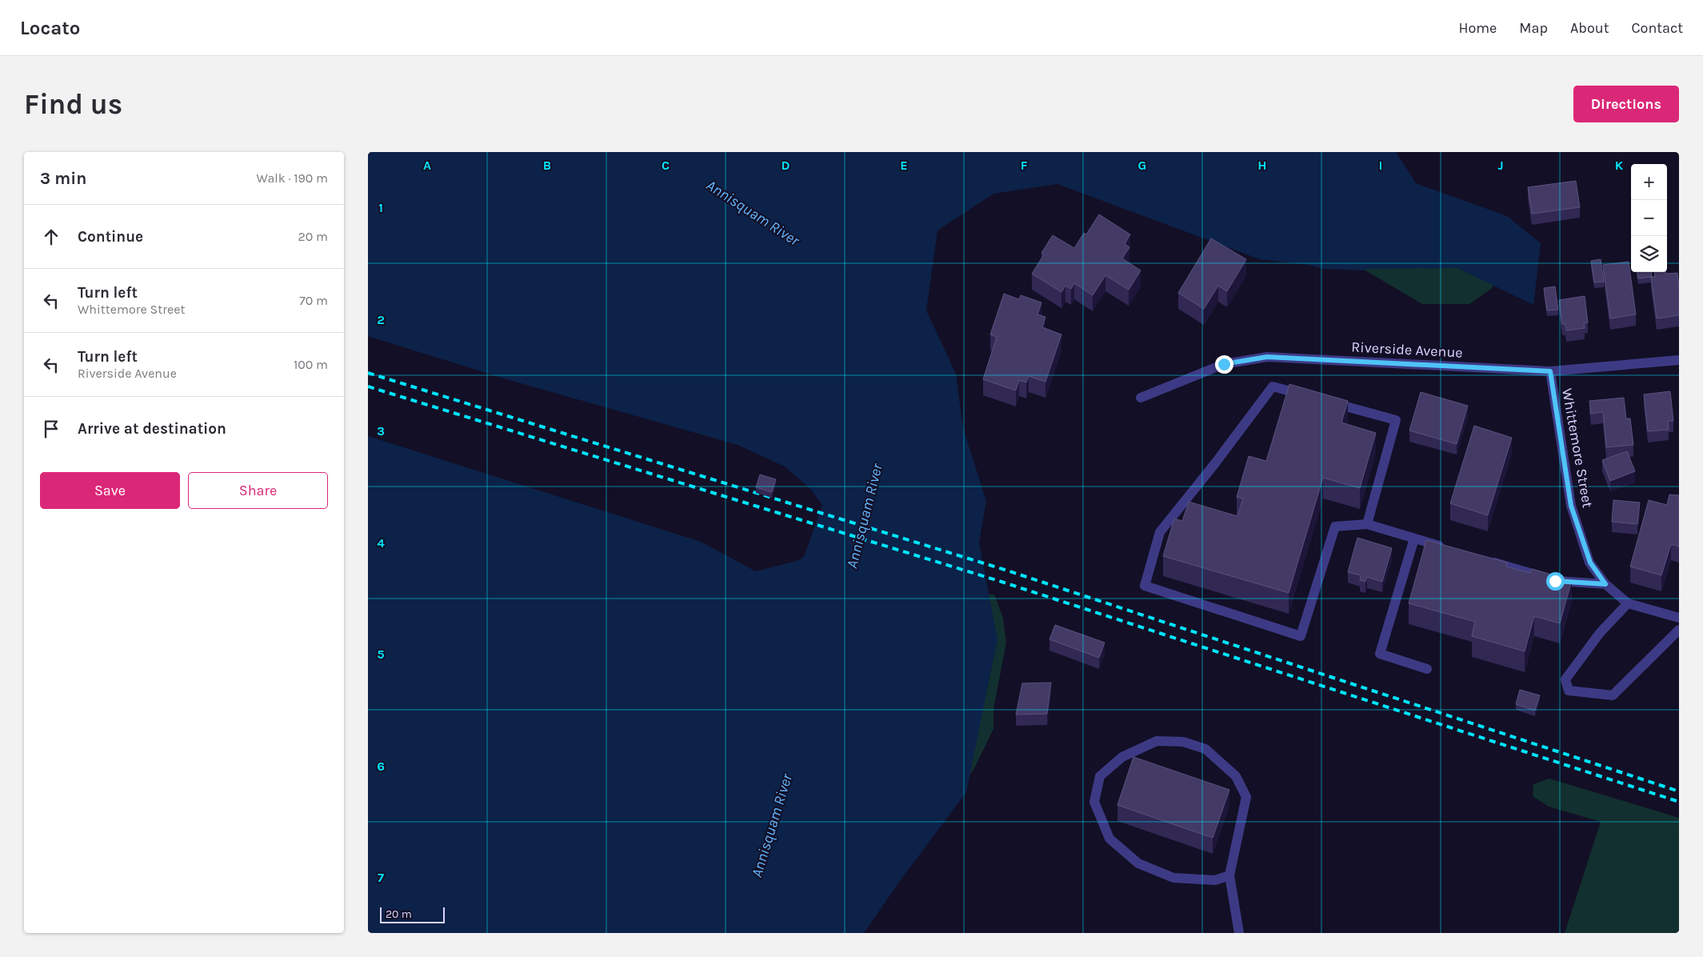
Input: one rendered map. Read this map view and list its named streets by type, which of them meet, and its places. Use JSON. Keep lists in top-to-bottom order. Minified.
{"streets":{"street":["Riverside Avenue","Whittemore Street"]},"crossings":[["Riverside Avenue","Whittemore Street"]],"water":["Annisquam River"],"scale_bar":"20 m","page":{"header":"Locato","nav":["Home","Map","About","Contact"],"buttons":["Directions",["Save","Share"]],"title":"Find us","heading":["3 min","Walk · 190 m"],"map_buttons":["+","−"],"list":[["Continue","20 m"],["Turn left","Whittemore Street","70 m"],["Turn left","Riverside Avenue","100 m"],"Arrive at destination"],"scale":"20 m"},"grid":{"columns":["A","B","C","D","E","F","G","H","I","J","K"],"rows":["1","2","3","4","5","6","7"]}}
